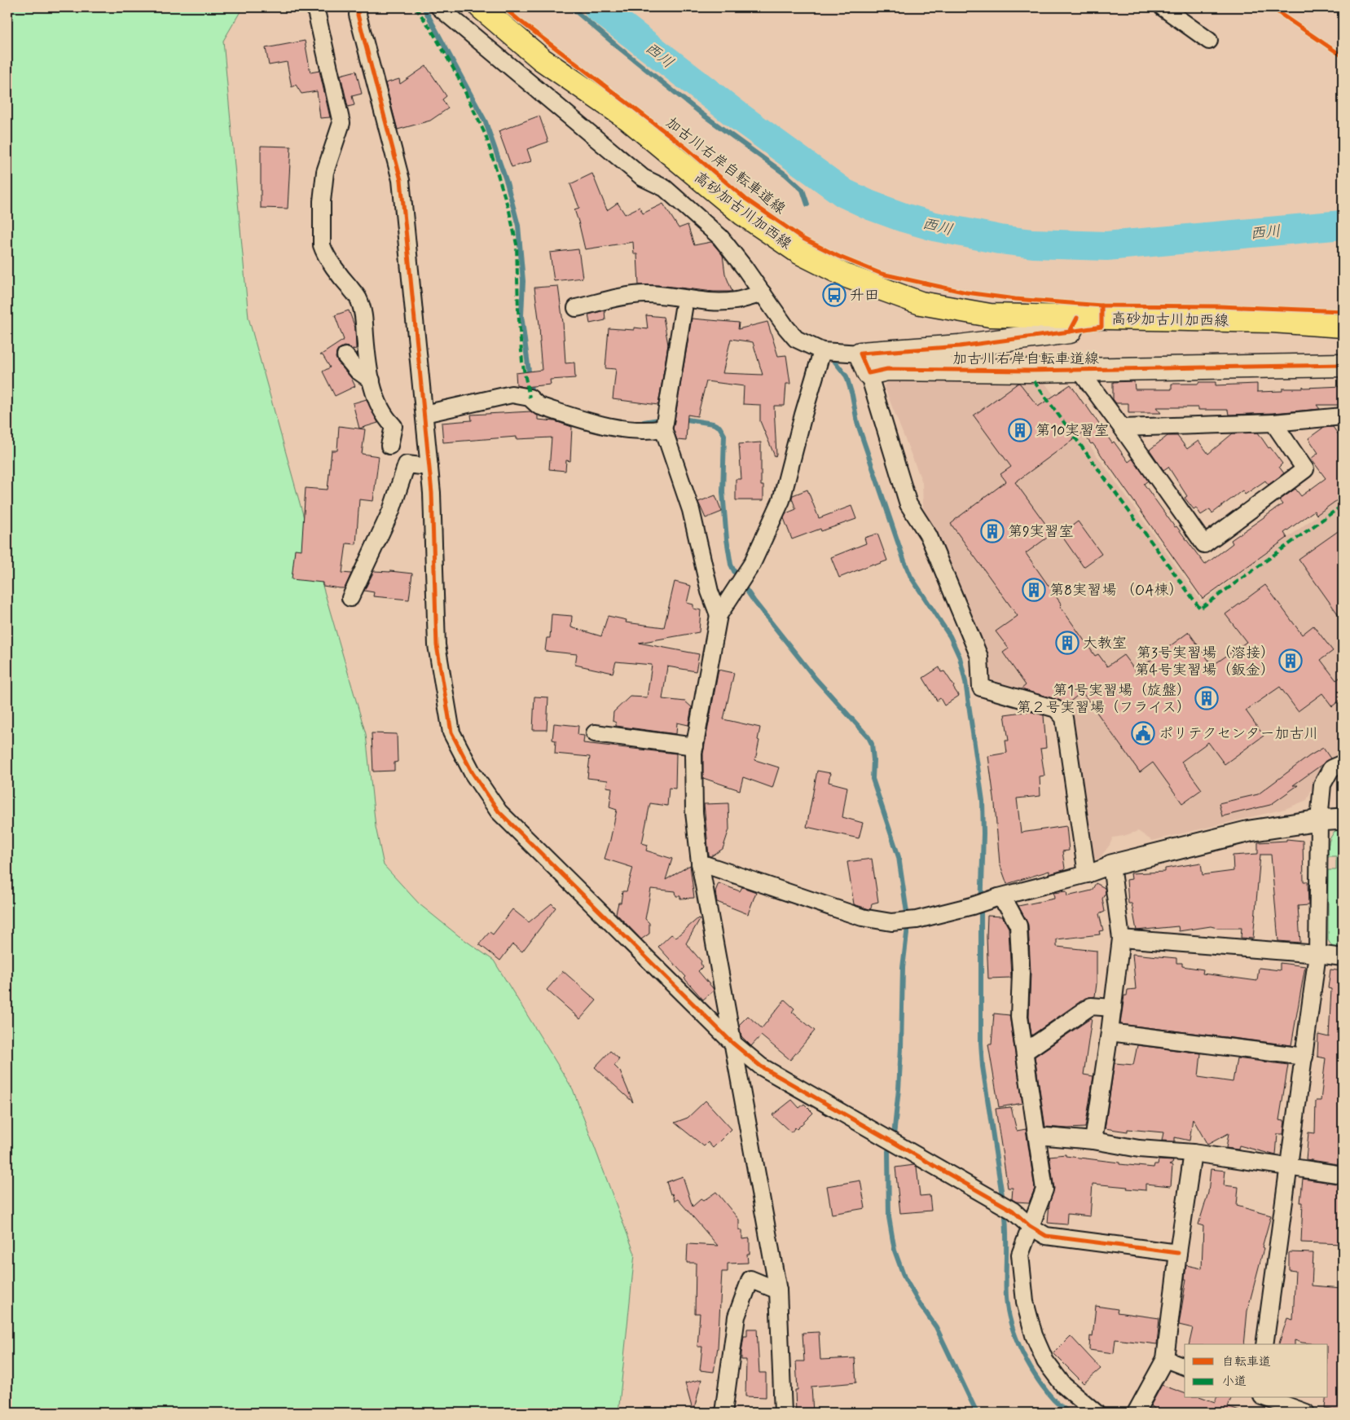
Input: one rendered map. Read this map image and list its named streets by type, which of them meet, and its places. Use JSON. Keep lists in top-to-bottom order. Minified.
{"streets":{"main road":["加古川右岸自転車道線","高砂加古川加西線"]},"crossings":[["加古川右岸自転車道線","高砂加古川加西線"]],"water":["西川"],"places":{"bus stop":["升田"],"building":["第10実習室","第9実習室","第8実習場 （OA棟）","大教室","第3号実習場（溶接） 第4号実習場（鈑金）","第1号実習場（旋盤） 第２号実習場（フライス）"],"public building":["ポリテクセンター加古川"]},"legend":["自転車道","小道"]}
